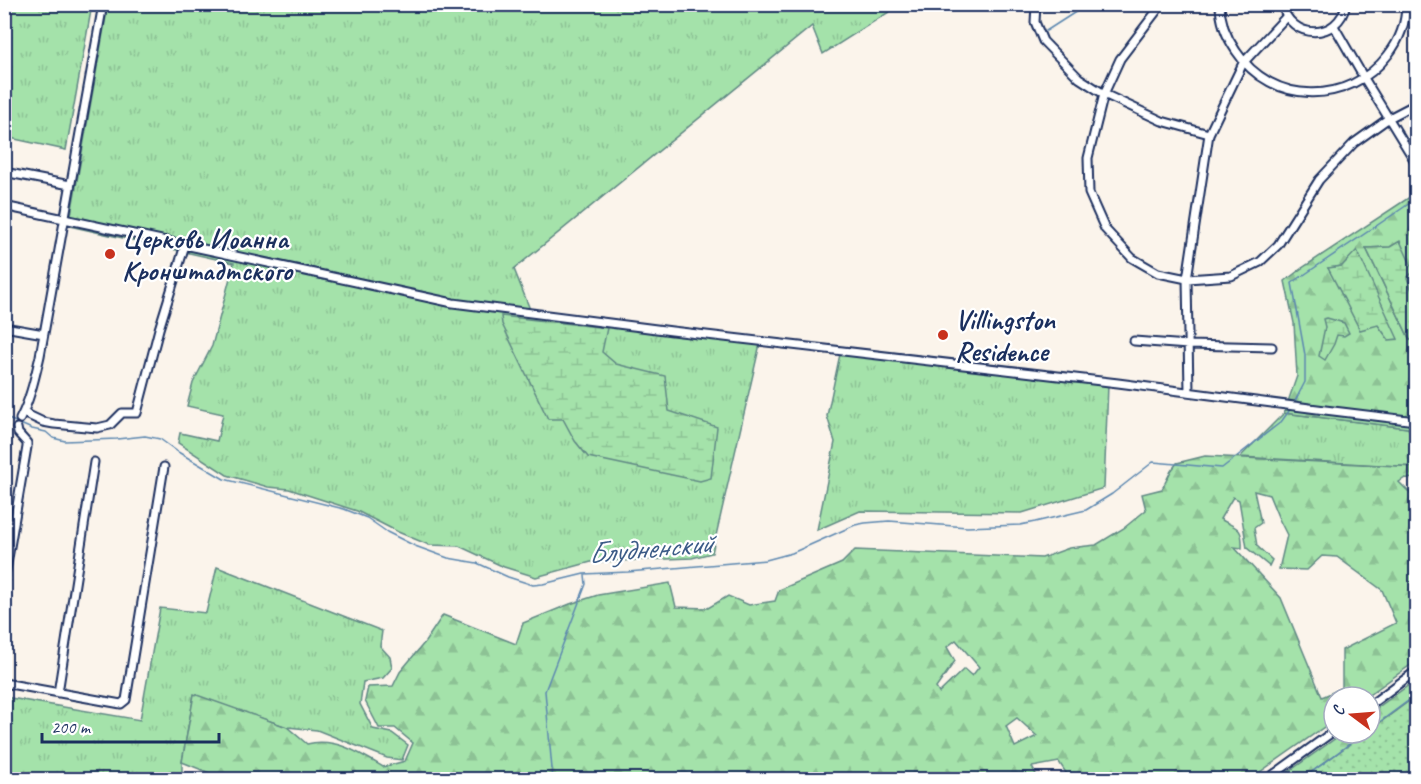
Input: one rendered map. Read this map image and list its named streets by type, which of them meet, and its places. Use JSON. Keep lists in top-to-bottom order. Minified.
{"water":["Блудненский"],"places":["Церковь Иоанна Кронштадтского","Villingston Residence"],"scale_bar":"200 m","north":"left"}
